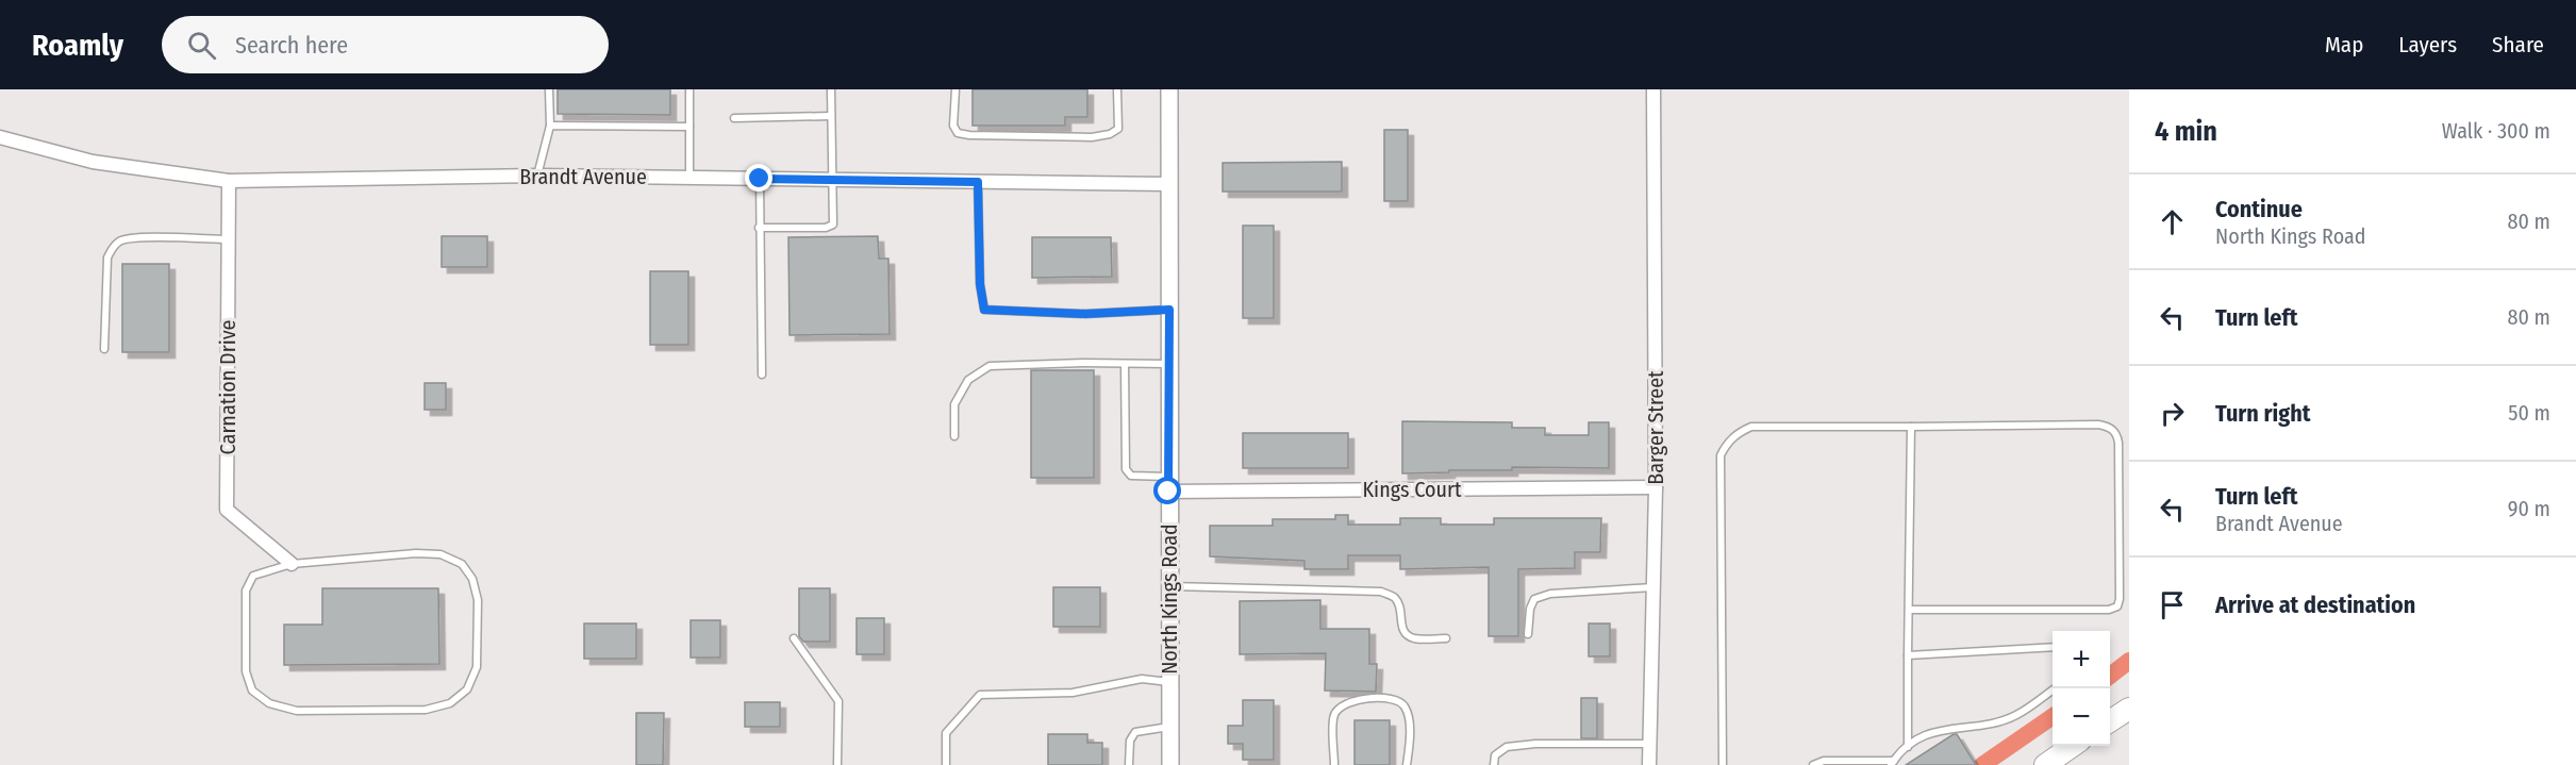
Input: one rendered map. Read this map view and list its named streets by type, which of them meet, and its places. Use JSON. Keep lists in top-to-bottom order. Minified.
{"streets":{"street":["Brandt Avenue","Carnation Drive","Barger Street","Kings Court","North Kings Road"]},"crossings":[["Brandt Avenue","Carnation Drive"],["Brandt Avenue","North Kings Road"],["Barger Street","Kings Court"],["Kings Court","North Kings Road"]],"page":{"header":"Roamly","search":"Search here","nav":["Map","Layers","Share"],"heading":["4 min","Walk · 300 m"],"list":[["Continue","North Kings Road","80 m"],["Turn left","80 m"],["Turn right","50 m"],["Turn left","Brandt Avenue","90 m"],"Arrive at destination"],"map_buttons":["+","−"]}}
